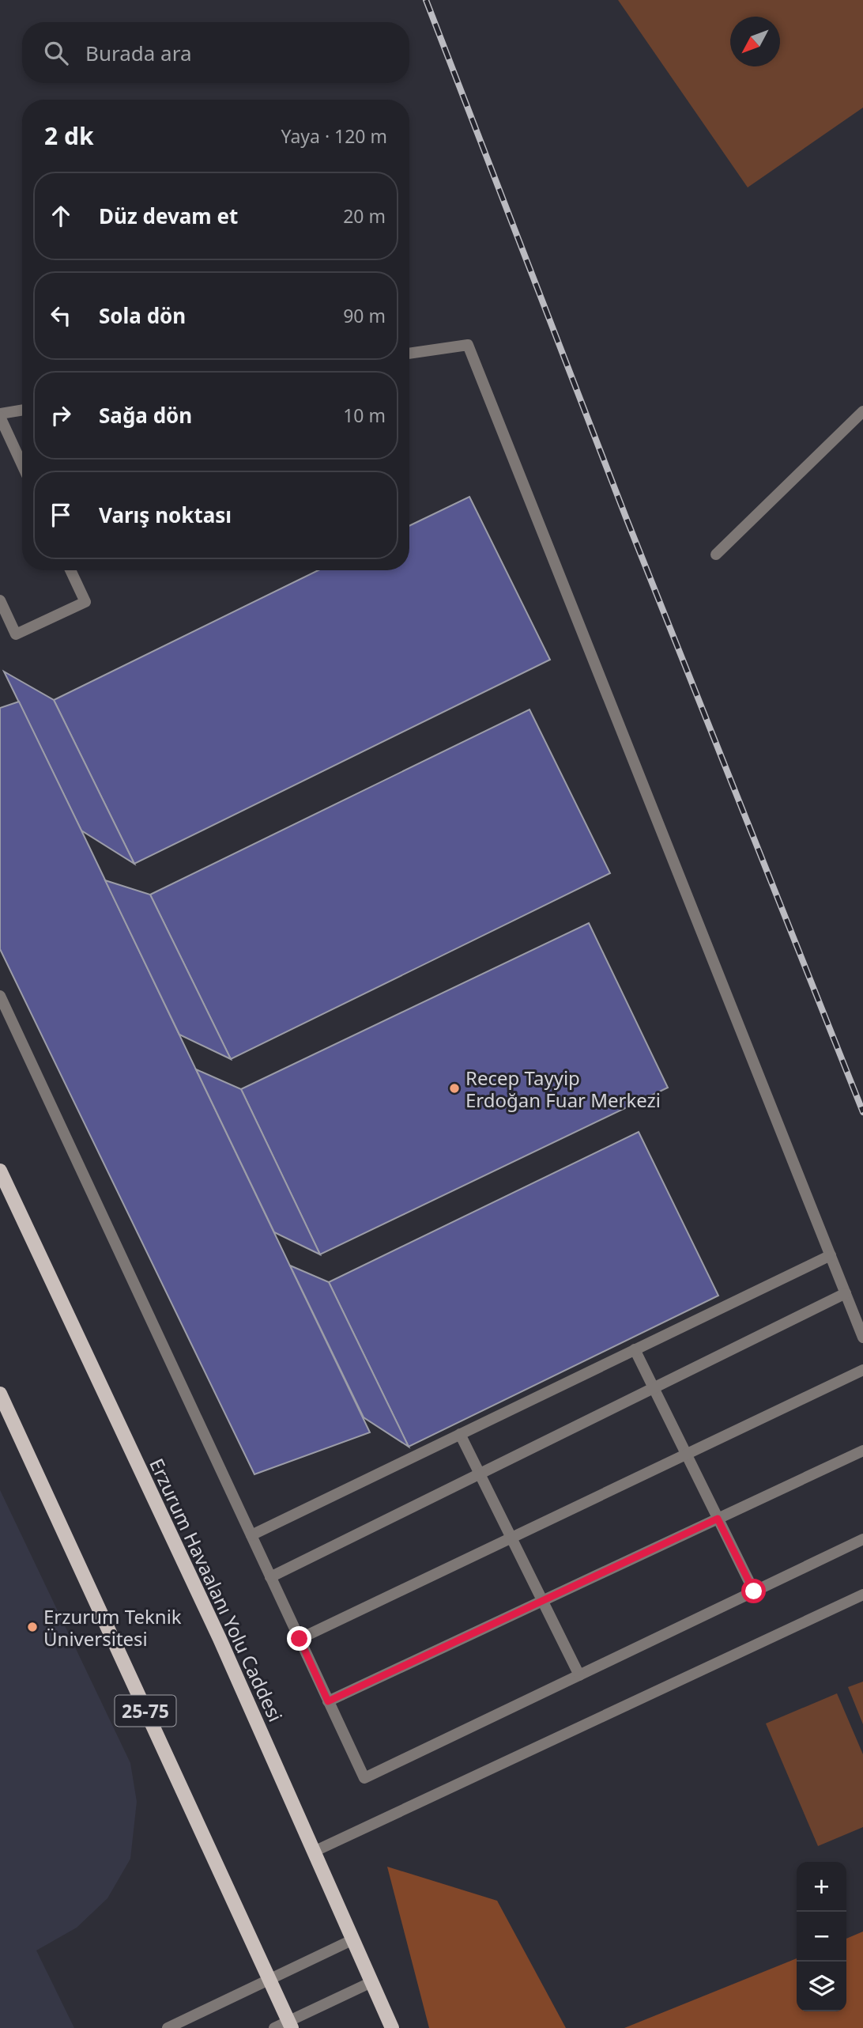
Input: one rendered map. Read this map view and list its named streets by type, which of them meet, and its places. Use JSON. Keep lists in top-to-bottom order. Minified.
{"streets":{"main road":["Erzurum Havaalanı Yolu Caddesi","25-75"]},"places":["Recep Tayyip Erdoğan Fuar Merkezi","Erzurum Teknik Üniversitesi"],"north":"bottom left","page":{"search":"Burada ara","heading":["2 dk","Yaya · 120 m"],"list":[["Düz devam et","20 m"],["Sola dön","90 m"],["Sağa dön","10 m"],"Varış noktası"],"map_buttons":["+","−"]}}
